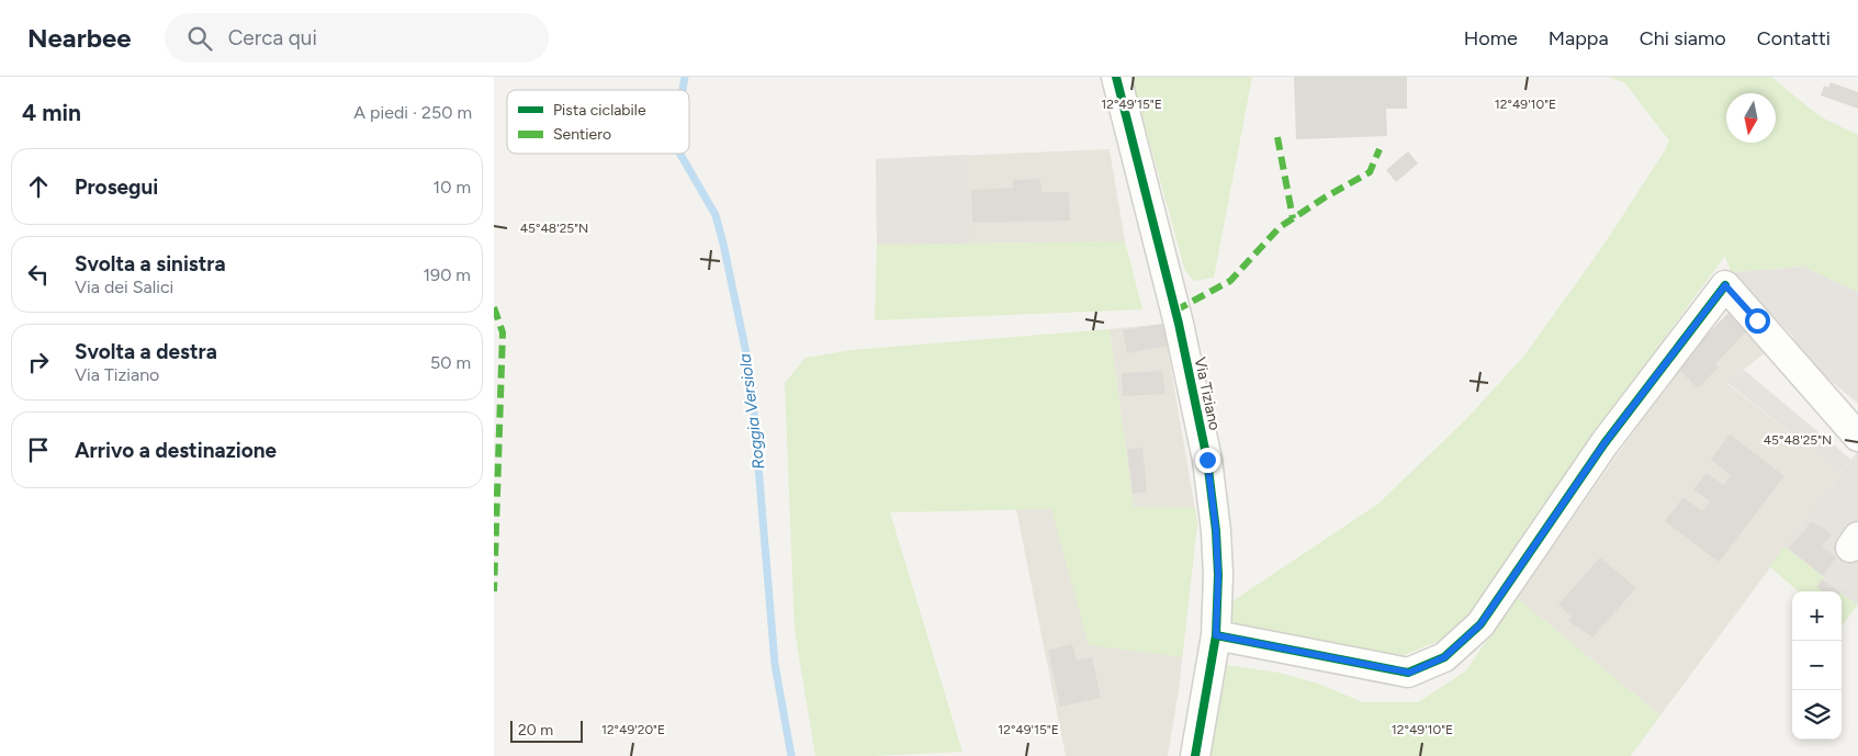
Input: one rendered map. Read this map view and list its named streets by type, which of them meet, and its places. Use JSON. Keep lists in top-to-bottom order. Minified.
{"streets":{"street":["Via Tiziano"]},"water":["Roggia Versiola"],"legend":["Pista ciclabile","Sentiero"],"scale_bar":"20 m","north":"bottom","page":{"header":"Nearbee","search":"Cerca qui","nav":["Home","Mappa","Chi siamo","Contatti"],"heading":["4 min","A piedi · 250 m"],"list":[["Prosegui","10 m"],["Svolta a sinistra","Via dei Salici","190 m"],["Svolta a destra","Via Tiziano","50 m"],"Arrivo a destinazione"],"map_buttons":["+","−"],"scale":"20 m"},"coordinates":["12°49'10\"E","12°49'15\"E","45°48'25\"N","12°49'20\"E"]}
